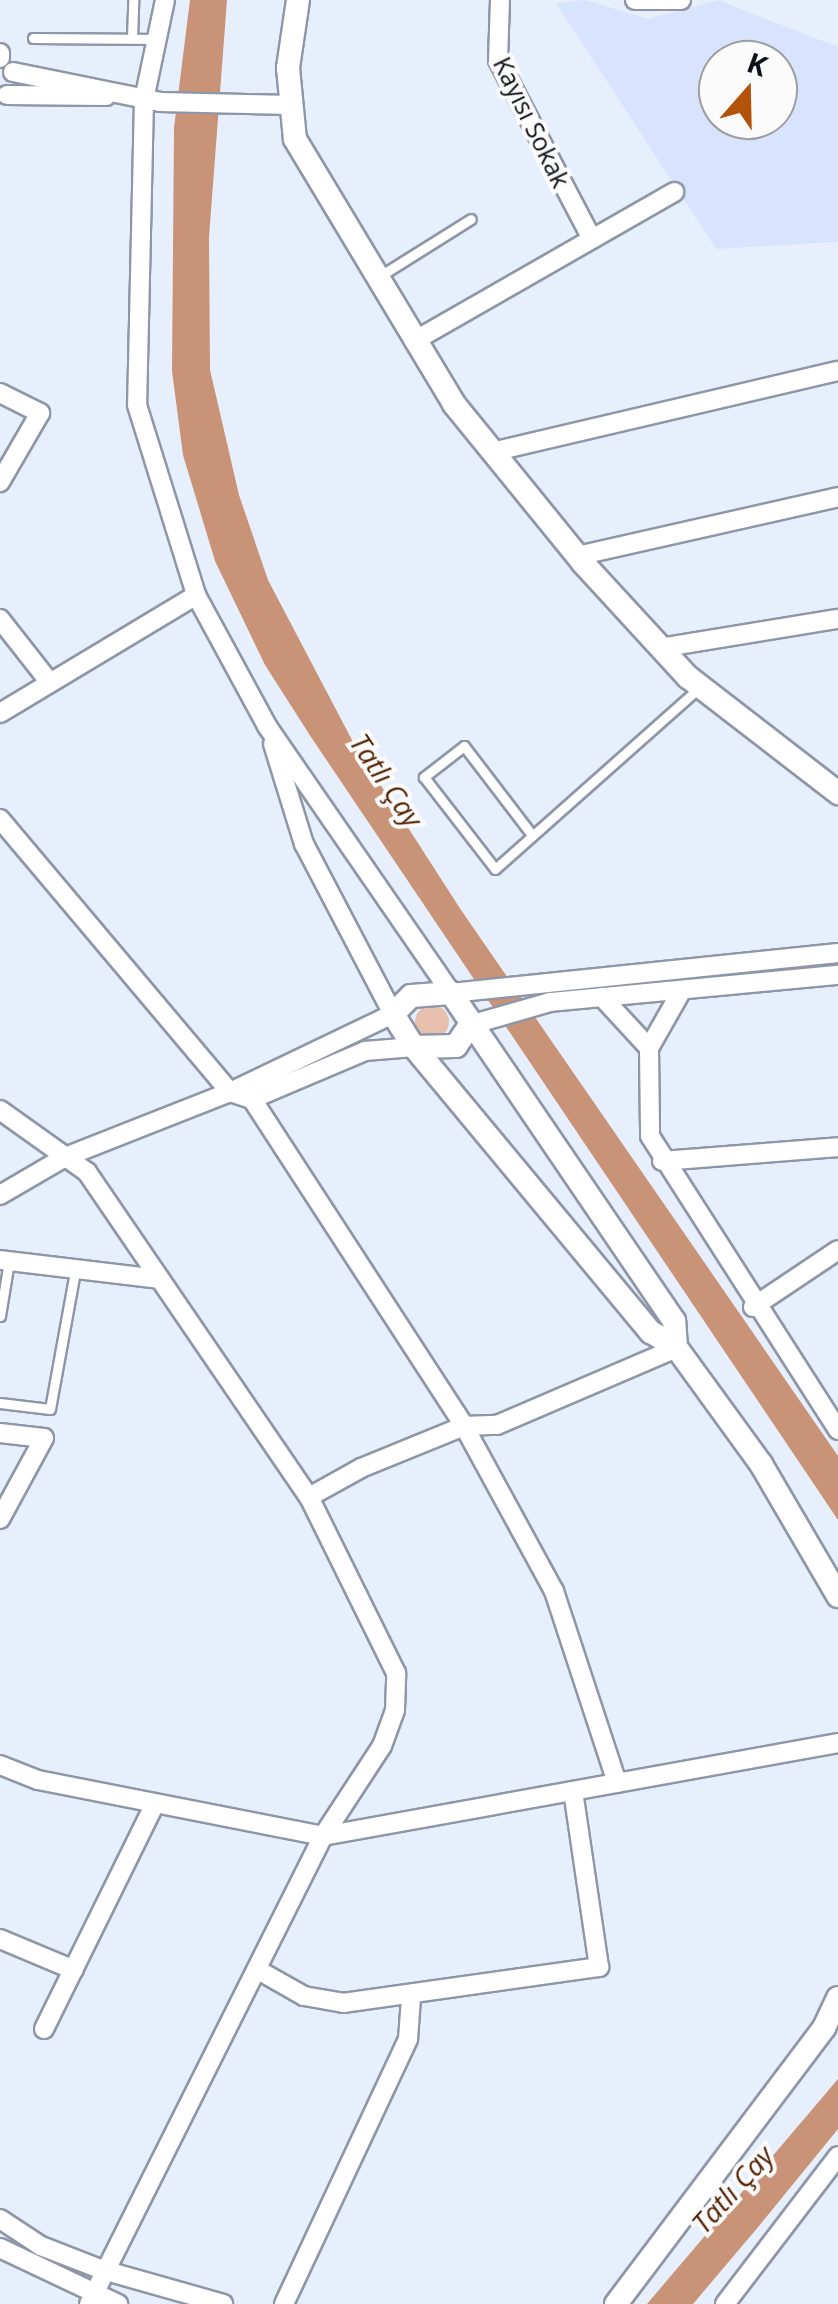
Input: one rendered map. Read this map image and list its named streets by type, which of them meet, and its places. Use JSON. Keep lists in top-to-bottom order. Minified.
{"streets":{"street":["Kayısı Sokak"]},"water":["Tatlı Çay"],"north":"top"}
